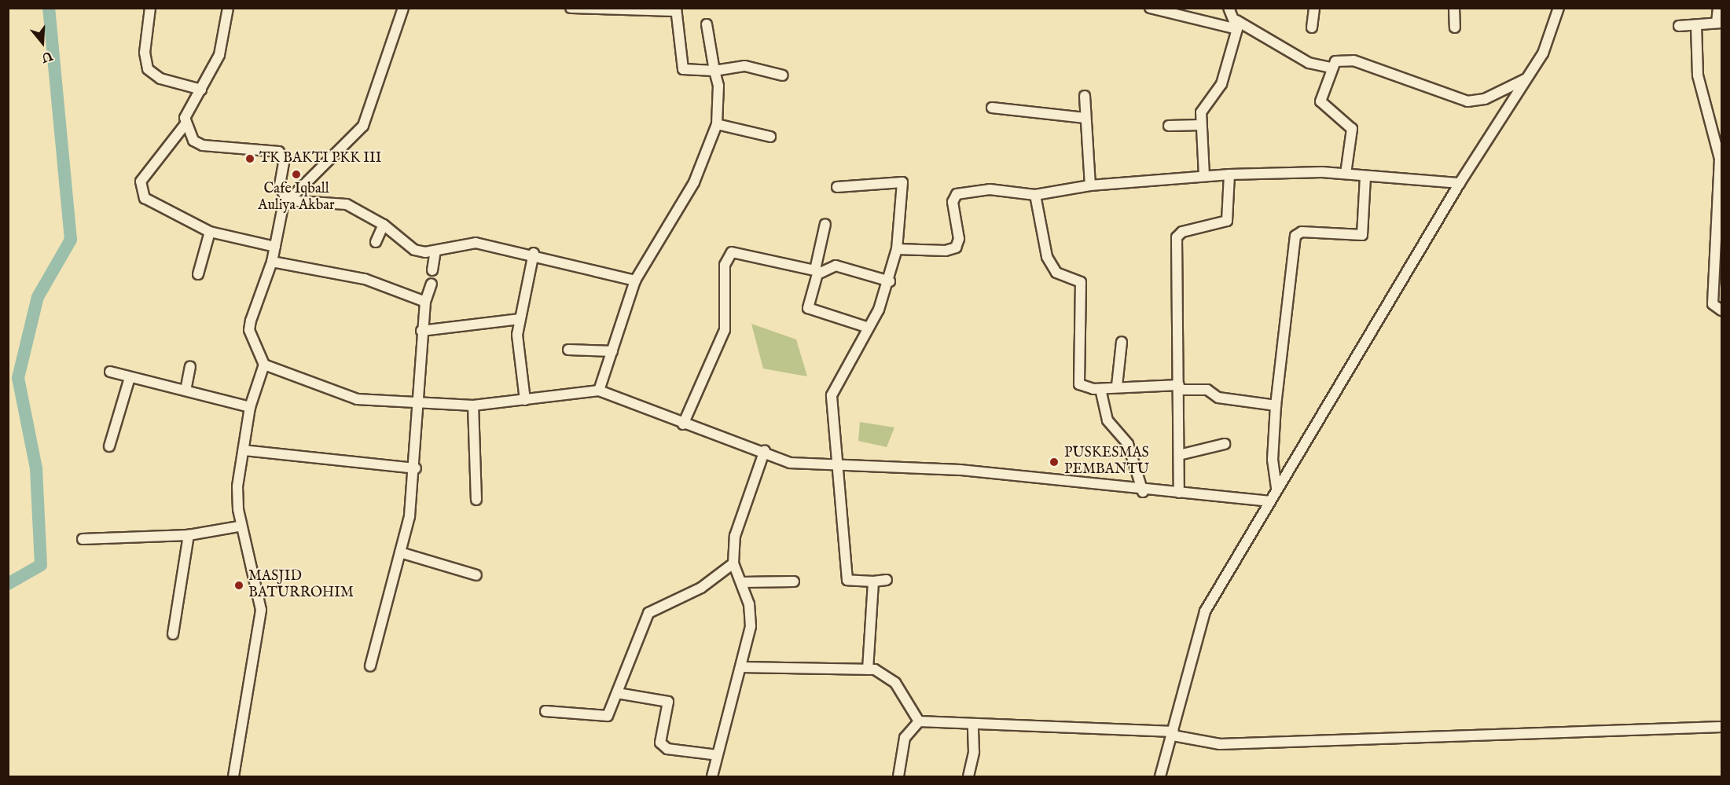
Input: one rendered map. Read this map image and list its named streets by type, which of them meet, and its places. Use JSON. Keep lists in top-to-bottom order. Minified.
{"places":["TK BAKTI PKK III","Cafe Iqball Auliya Akbar","PUSKESMAS PEMBANTU","MASJID BATURROHIM"],"north":"bottom"}
